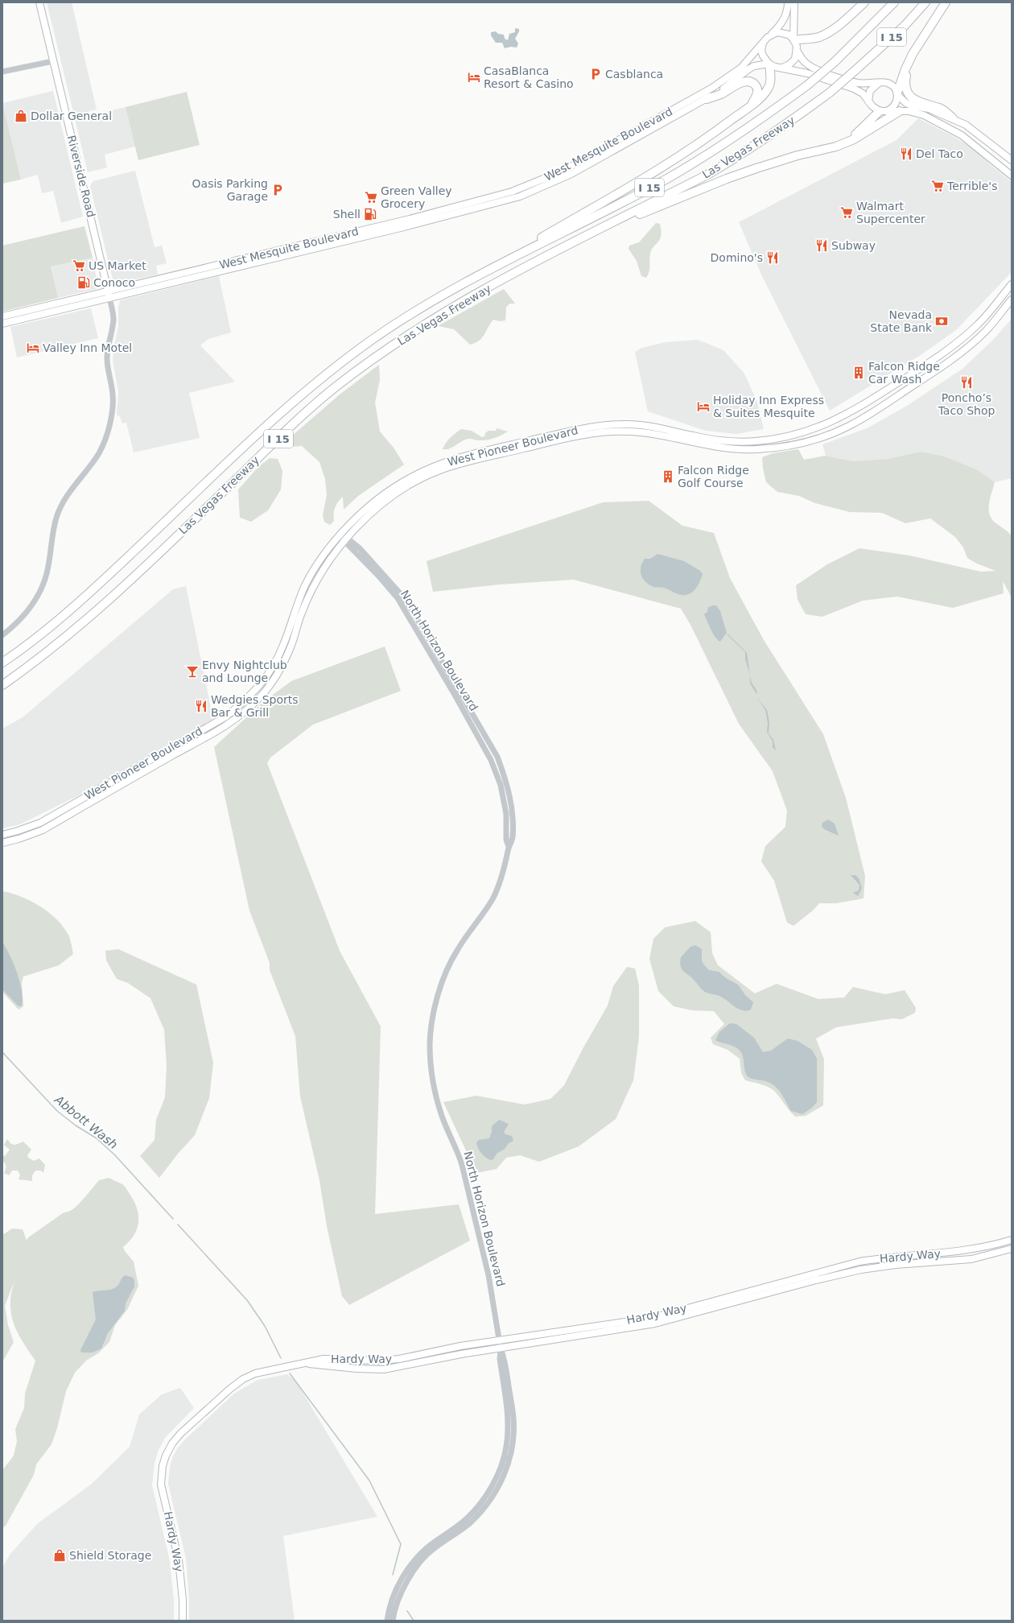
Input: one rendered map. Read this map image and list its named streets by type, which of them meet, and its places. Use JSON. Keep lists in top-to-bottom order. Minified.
{"streets":{"highway":["I 15","Las Vegas Freeway"],"main road":["West Mesquite Boulevard","Riverside Road","West Pioneer Boulevard","Hardy Way"],"street":["North Horizon Boulevard"]},"crossings":[["West Mesquite Boulevard","Riverside Road"],["West Pioneer Boulevard","North Horizon Boulevard"],["North Horizon Boulevard","Hardy Way"]],"water":["Abbott Wash"],"places":{"parking":["Casblanca","Oasis Parking Garage"],"hotel":["CasaBlanca Resort & Casino","Valley Inn Motel","Holiday Inn Express & Suites Mesquite"],"shop":["Dollar General","Shield Storage"],"restaurant":["Del Taco","Subway","Domino's","Poncho’s Taco Shop","Wedgies Sports Bar & Grill"],"supermarket":["Terrible's","Green Valley Grocery","Walmart Supercenter","US Market"],"fuel station":["Shell","Conoco"],"bank":["Nevada State Bank"],"building":["Falcon Ridge Car Wash","Falcon Ridge Golf Course"],"bar":["Envy Nightclub and Lounge"]}}
